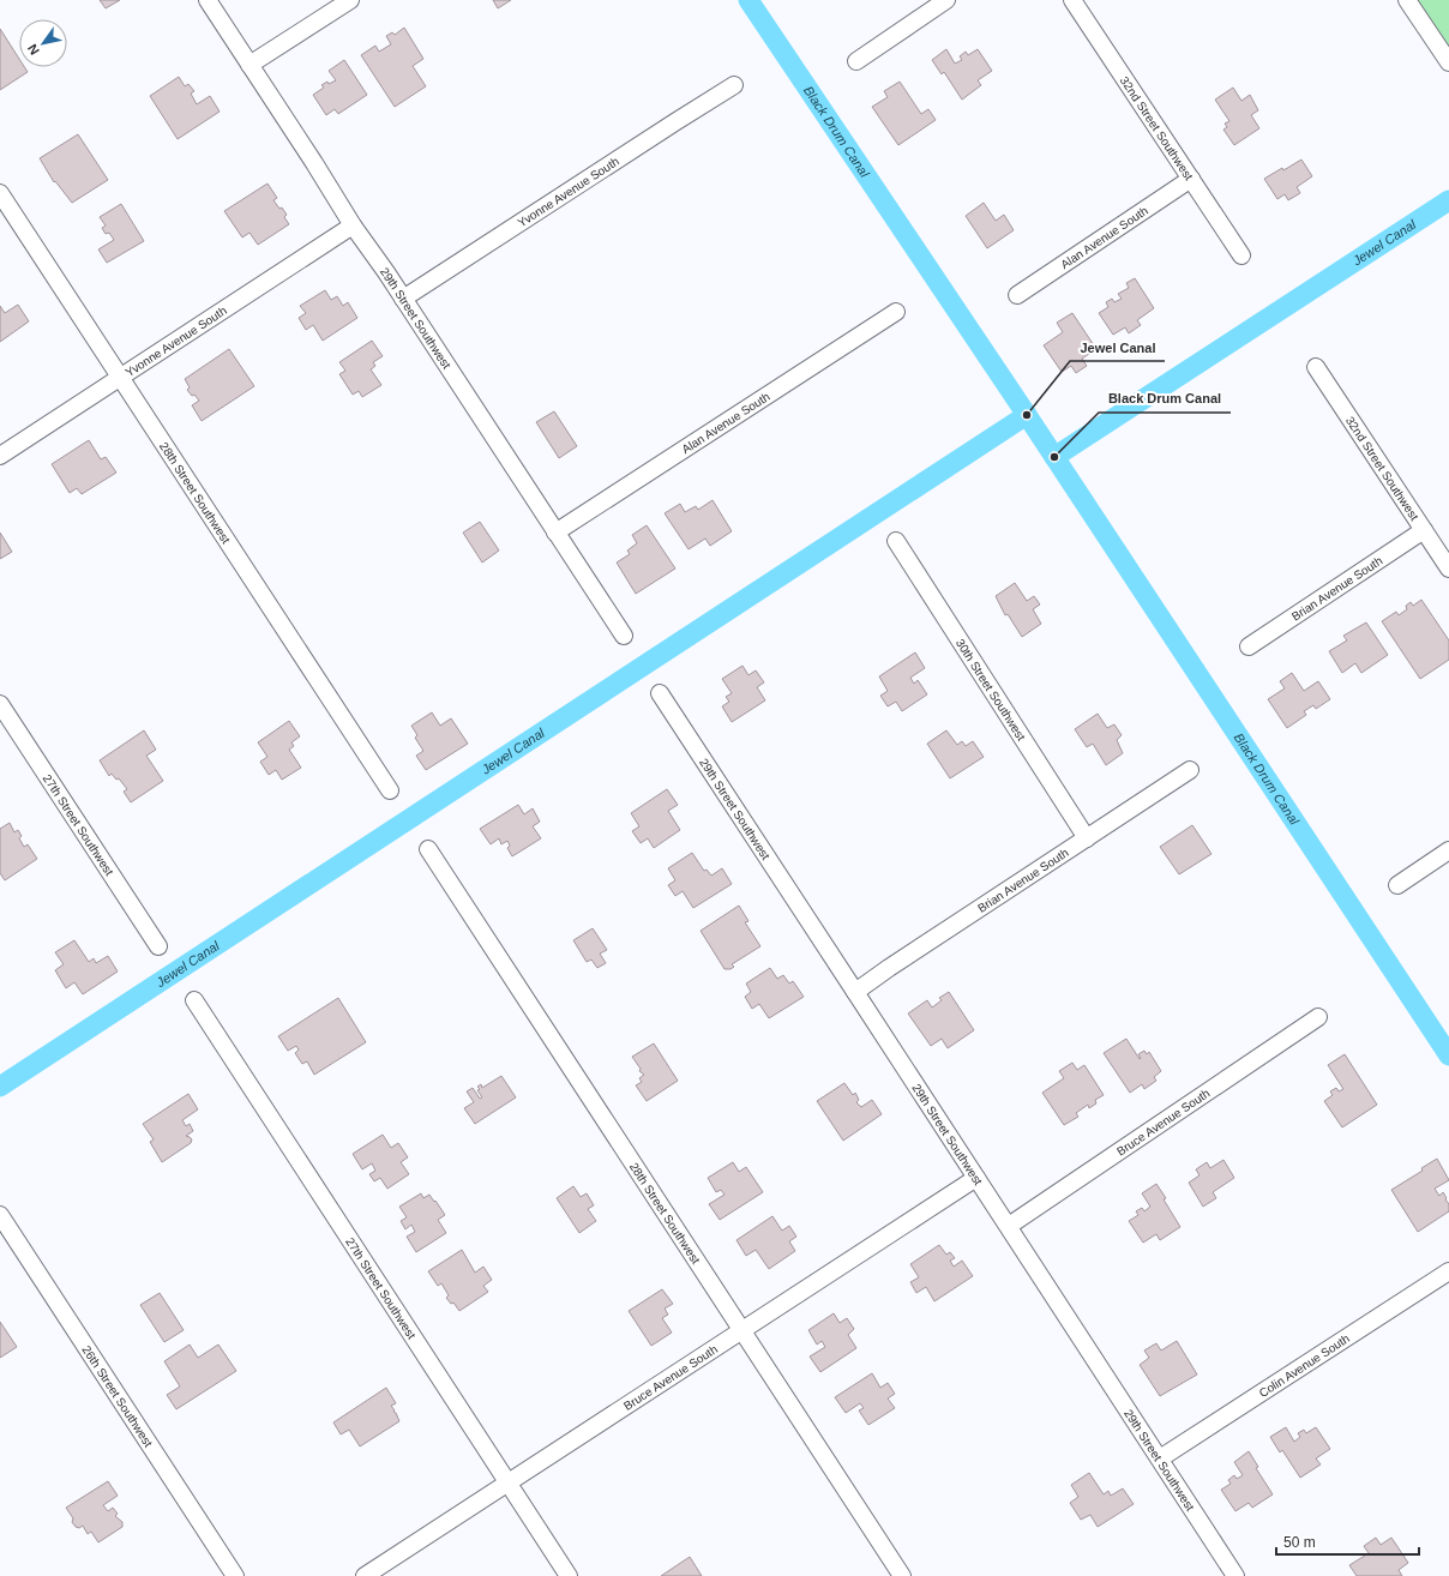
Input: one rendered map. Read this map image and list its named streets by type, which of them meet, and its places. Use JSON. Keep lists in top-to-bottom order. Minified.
{"streets":{"street":["32nd Street Southwest","Yvonne Avenue South","Alan Avenue South","29th Street Southwest","28th Street Southwest","Brian Avenue South","30th Street Southwest","27th Street Southwest","Bruce Avenue South","Colin Avenue South","26th Street Southwest"]},"crossings":[["32nd Street Southwest","Alan Avenue South"],["32nd Street Southwest","Brian Avenue South"],["Yvonne Avenue South","29th Street Southwest"],["Yvonne Avenue South","28th Street Southwest"],["Alan Avenue South","29th Street Southwest"],["29th Street Southwest","Brian Avenue South"],["29th Street Southwest","Bruce Avenue South"],["29th Street Southwest","Colin Avenue South"],["28th Street Southwest","Bruce Avenue South"],["Brian Avenue South","30th Street Southwest"],["27th Street Southwest","Bruce Avenue South"]],"water":["Black Drum Canal","Jewel Canal"],"places":["Jewel Canal","Black Drum Canal"],"scale_bar":"50 m","north":"bottom left"}
